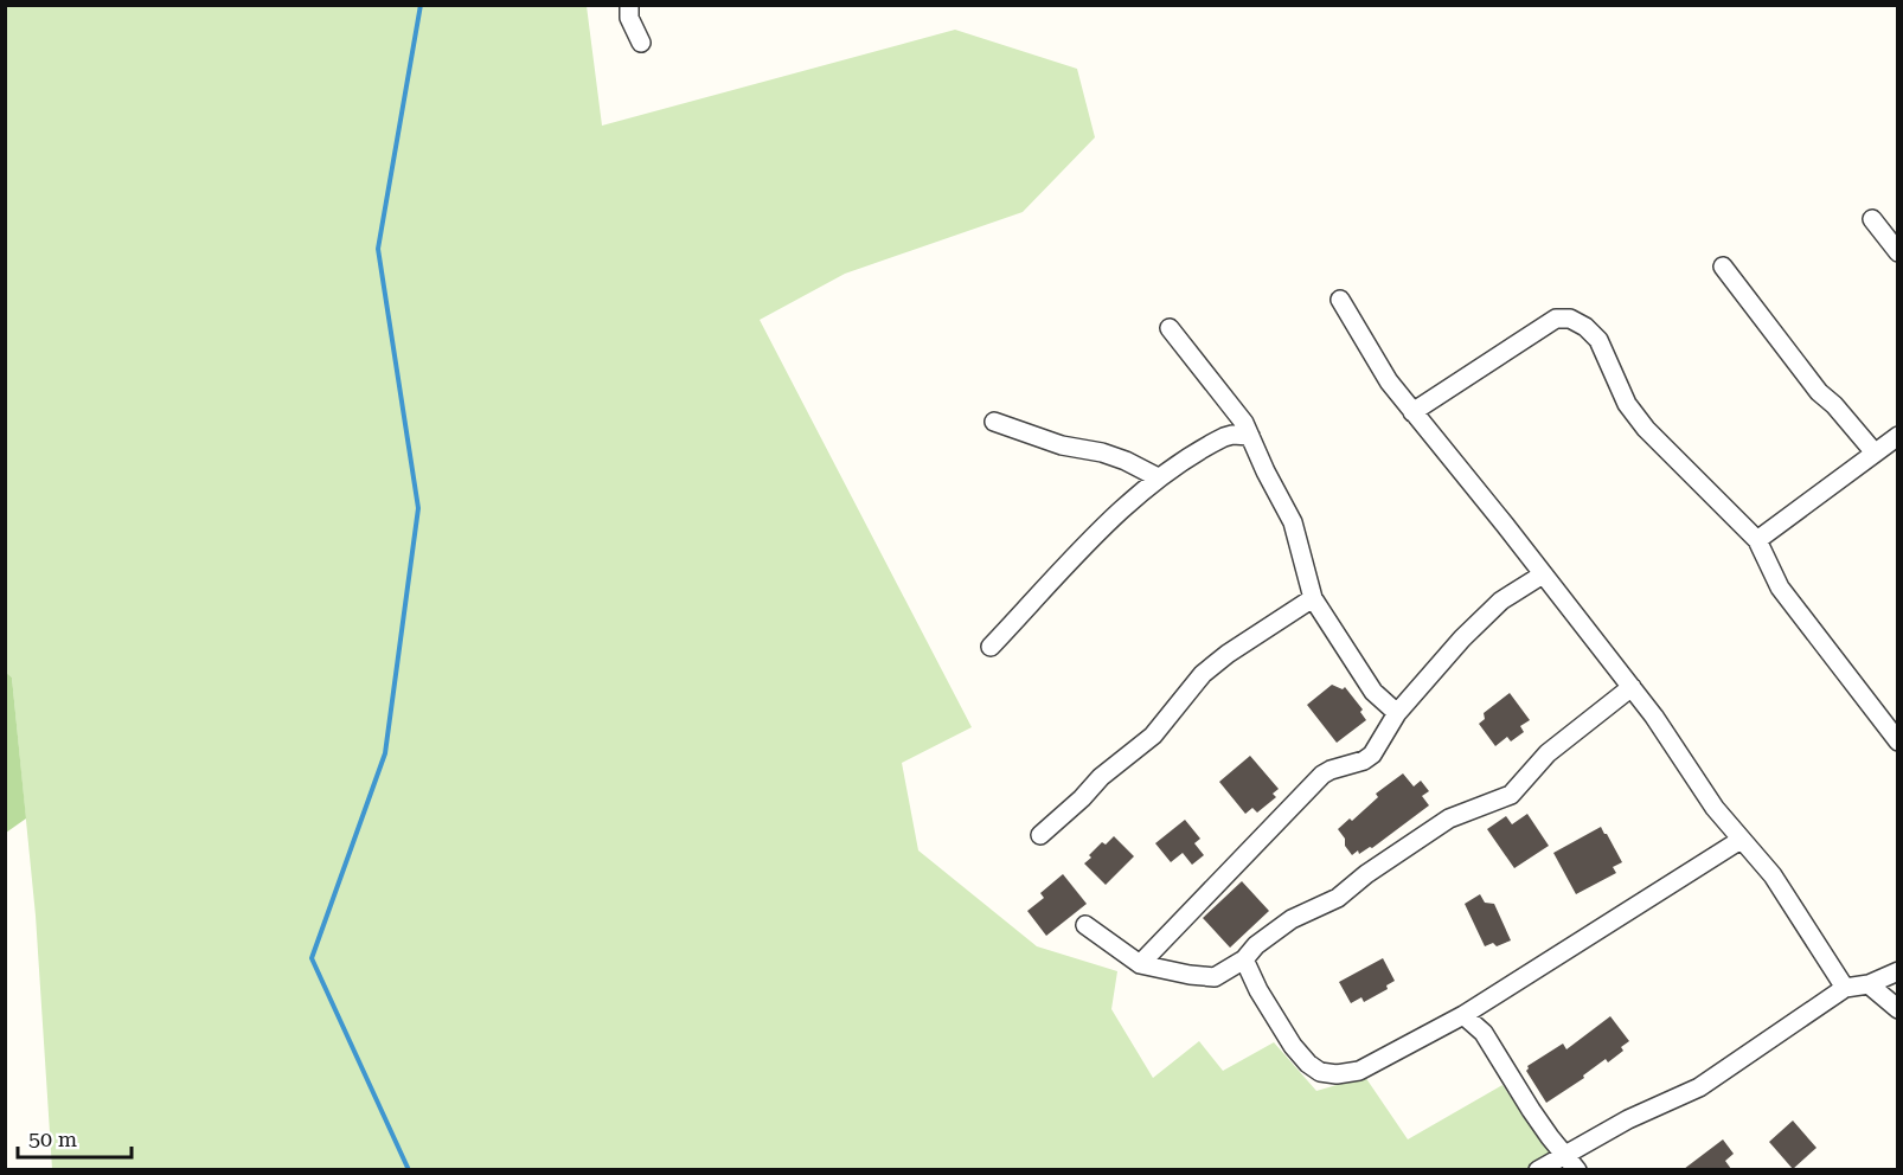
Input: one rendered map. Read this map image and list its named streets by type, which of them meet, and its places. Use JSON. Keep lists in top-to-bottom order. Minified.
{"scale_bar":"50 m"}
